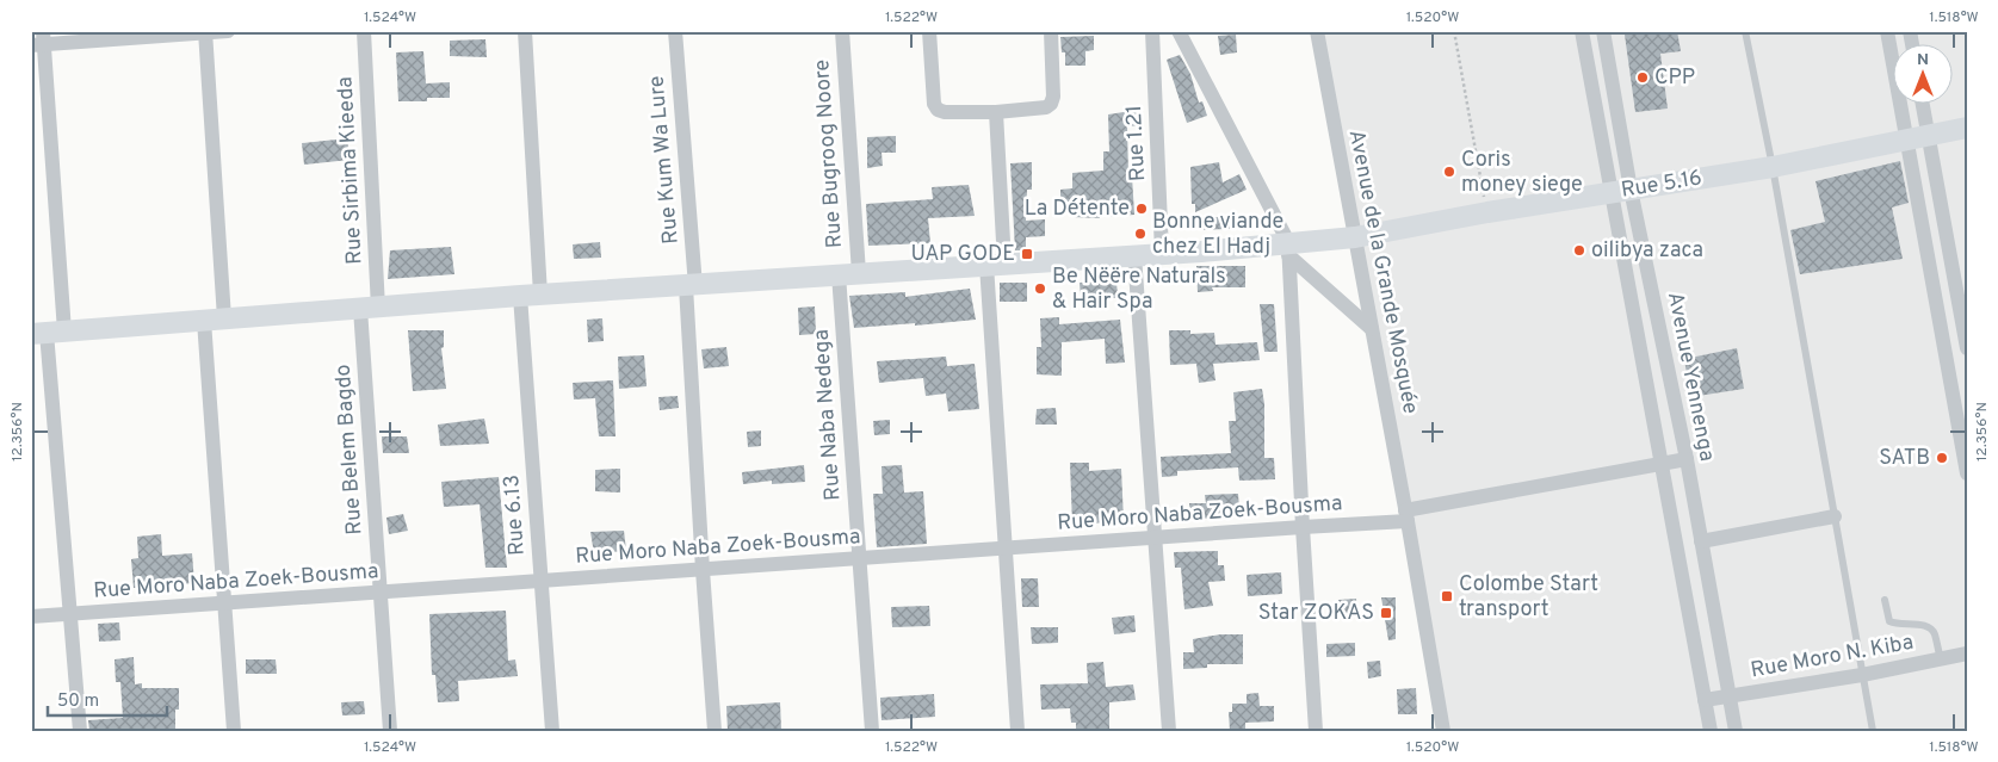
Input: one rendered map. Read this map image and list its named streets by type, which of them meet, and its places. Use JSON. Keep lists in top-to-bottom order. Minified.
{"streets":{"main road":["Rue 5.16"],"street":["Rue 1.21","Rue Bugroog Noore","Rue Kum Wa Lure","Rue Sirbima Kieeda","Avenue de la Grande Mosquée","Avenue Yennenga","Rue Naba Nedega","Rue Belem Bagdo","Rue Moro Naba Zoek-Bousma","Rue 6.13","Rue Moro N. Kiba"]},"crossings":[["Rue 1.21","Rue 5.16"],["Rue Bugroog Noore","Rue 5.16"],["Rue Bugroog Noore","Rue Naba Nedega"],["Rue Kum Wa Lure","Rue 5.16"],["Rue Kum Wa Lure","Rue Moro Naba Zoek-Bousma"],["Rue Sirbima Kieeda","Rue 5.16"],["Rue Sirbima Kieeda","Rue Belem Bagdo"],["Rue 5.16","Avenue de la Grande Mosquée"],["Rue 5.16","Avenue Yennenga"],["Rue 5.16","Rue Naba Nedega"],["Rue 5.16","Rue Belem Bagdo"],["Rue 5.16","Rue 6.13"],["Avenue de la Grande Mosquée","Rue Moro Naba Zoek-Bousma"],["Avenue Yennenga","Rue Moro Naba Zoek-Bousma"],["Avenue Yennenga","Rue Moro N. Kiba"],["Rue Naba Nedega","Rue Moro Naba Zoek-Bousma"],["Rue Belem Bagdo","Rue Moro Naba Zoek-Bousma"],["Rue Moro Naba Zoek-Bousma","Rue 6.13"]],"places":{"other":["CPP","Coris money siege","La Détente","Bonne viande chez El Hadj","oilibya zaca","Be Nëëre Naturals & Hair Spa","SATB"],"transit":["UAP GODE","Colombe Start transport","Star ZOKAS"]},"scale_bar":"50 m","north":"top","coordinates":["1.524°W","1.522°W","1.520°W","1.518°W","12.356°N"]}
